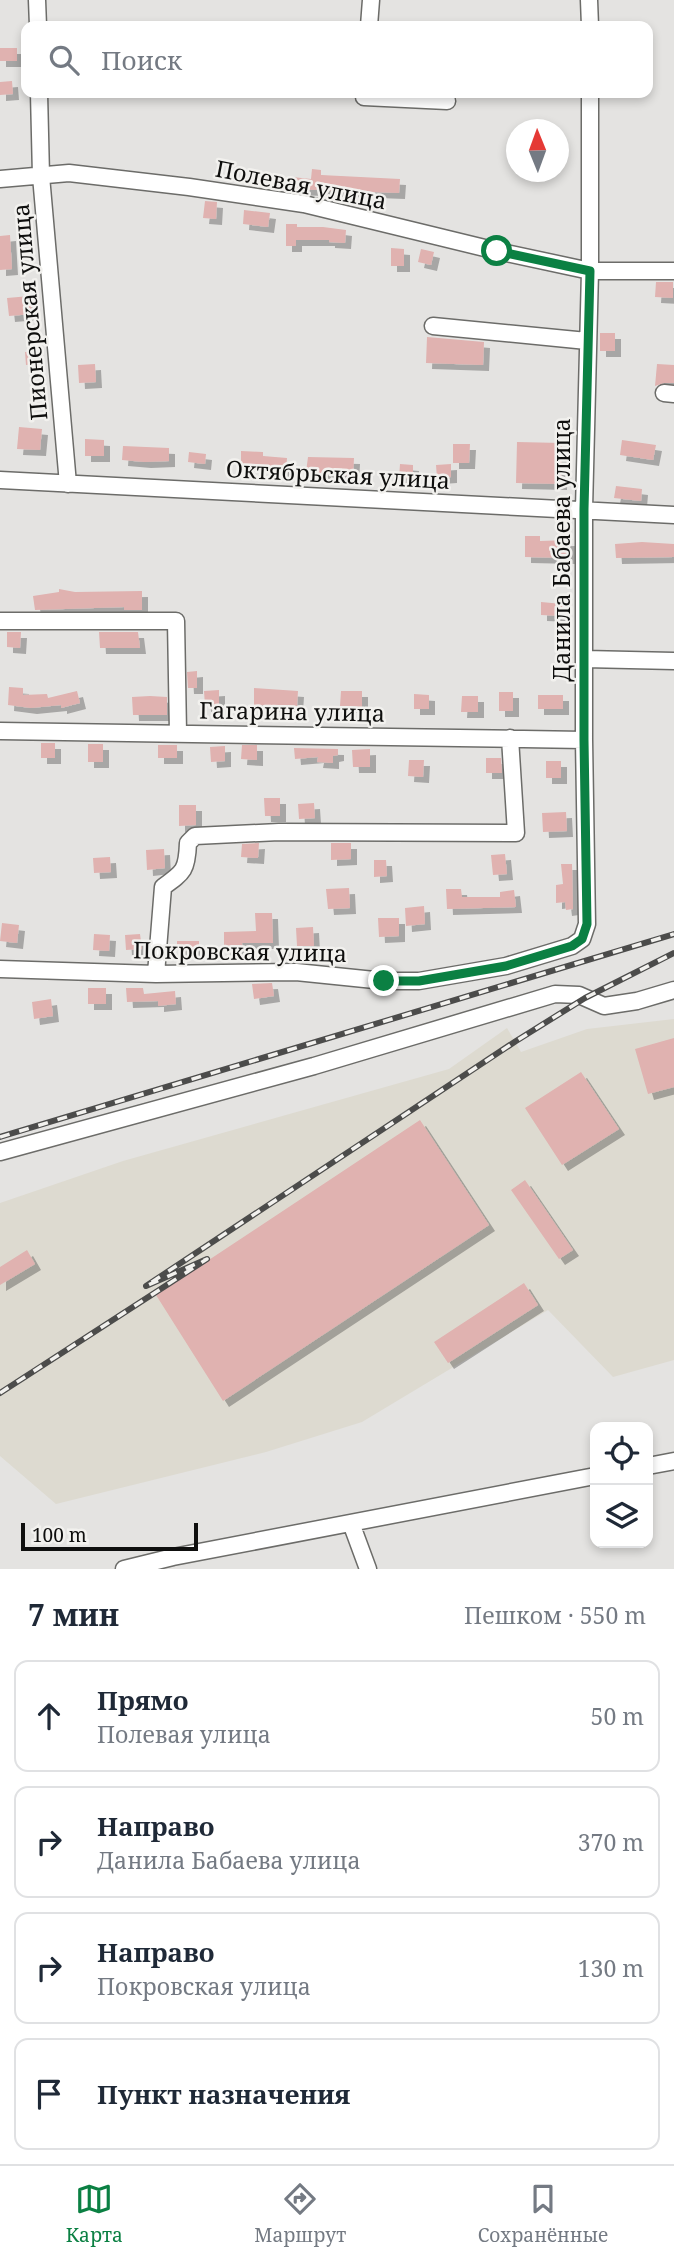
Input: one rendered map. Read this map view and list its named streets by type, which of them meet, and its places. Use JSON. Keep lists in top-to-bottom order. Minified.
{"streets":{"street":["Полевая улица","Пионерская улица","Октябрьская улица","Данила Бабаева улица","Гагарина улица","Покровская улица"]},"crossings":[["Полевая улица","Пионерская улица"],["Полевая улица","Данила Бабаева улица"],["Пионерская улица","Октябрьская улица"],["Октябрьская улица","Данила Бабаева улица"],["Данила Бабаева улица","Гагарина улица"],["Данила Бабаева улица","Покровская улица"]],"scale_bar":"100 m","north":"top","page":{"search":"Поиск","scale":"100 m","heading":["7 мин","Пешком · 550 m"],"list":[["Прямо","Полевая улица","50 m"],["Направо","Данила Бабаева улица","370 m"],["Направо","Покровская улица","130 m"],"Пункт назначения"],"nav":["Карта","Маршрут","Сохранённые"]}}
